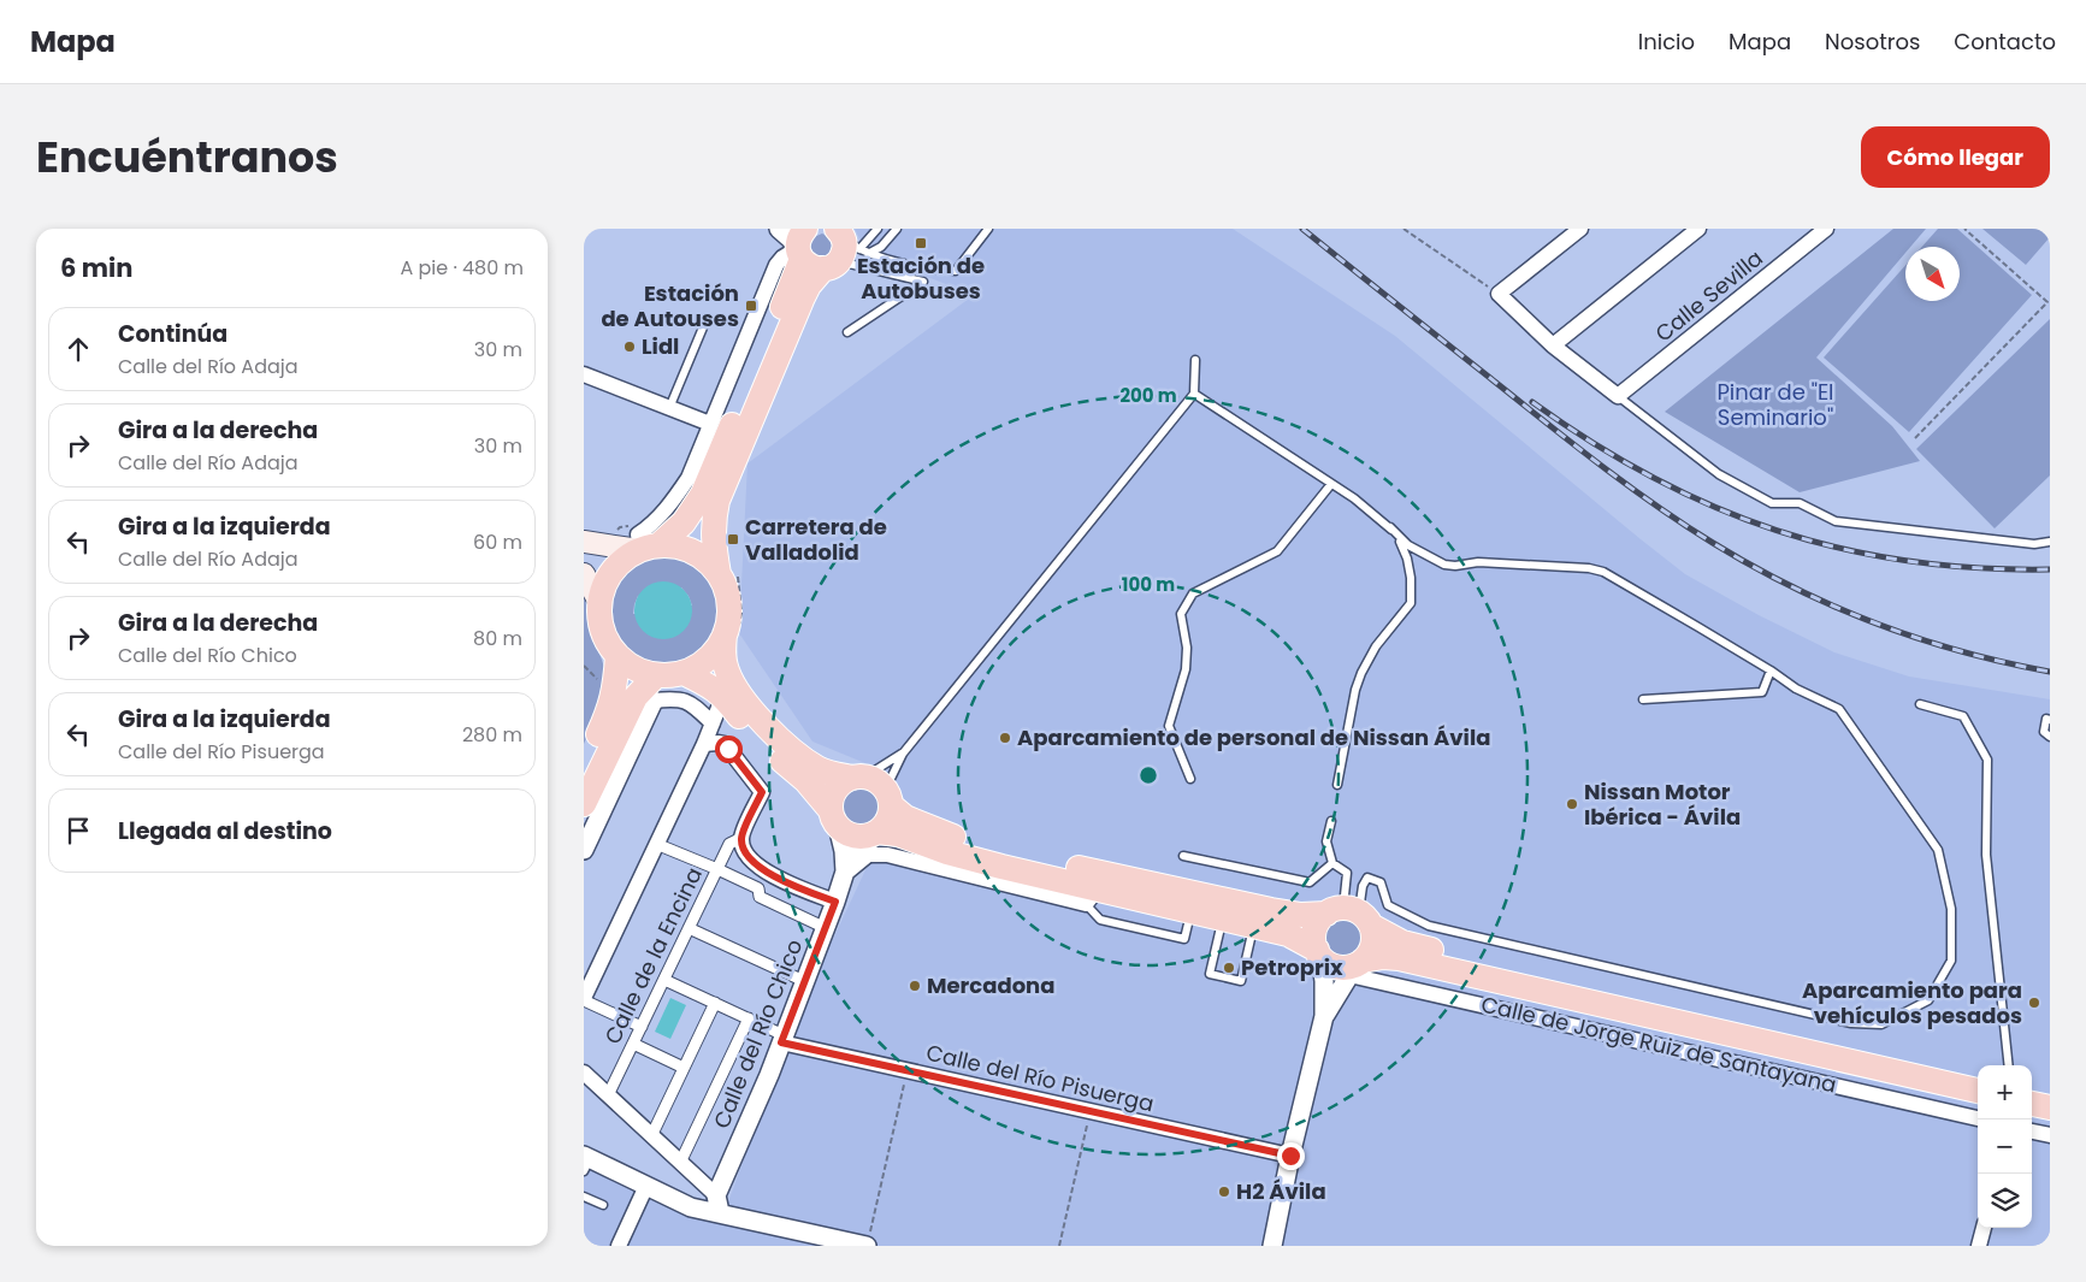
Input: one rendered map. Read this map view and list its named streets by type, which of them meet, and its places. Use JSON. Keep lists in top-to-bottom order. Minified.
{"streets":{"highway":["Calle de Jorge Ruiz de Santayana"],"street":["Calle Sevilla","Calle de la Encina","Calle del Río Chico","Calle del Río Pisuerga"]},"crossings":[["Calle del Río Chico","Calle de Jorge Ruiz de Santayana"],["Calle del Río Chico","Calle del Río Pisuerga"]],"parks":["Pinar de \"El Seminario\""],"places":{"transit":["Estación de Autobuses","Estación de Autouses","Carretera de Valladolid"],"other":["Lidl","Aparcamiento de personal de Nissan Ávila","Nissan Motor Ibérica - Ávila","Petroprix","Mercadona","Aparcamiento para vehículos pesados","H2 Ávila"]},"north":"bottom right","page":{"header":"Mapa","nav":["Inicio","Mapa","Nosotros","Contacto"],"title":"Encuéntranos","buttons":"Cómo llegar","heading":["6 min","A pie · 480 m"],"list":[["Continúa","Calle del Río Adaja","30 m"],["Gira a la derecha","Calle del Río Adaja","30 m"],["Gira a la izquierda","Calle del Río Adaja","60 m"],["Gira a la derecha","Calle del Río Chico","80 m"],["Gira a la izquierda","Calle del Río Pisuerga","280 m"],"Llegada al destino"],"map_buttons":["+","−"]},"rings":["200 m","100 m"]}
